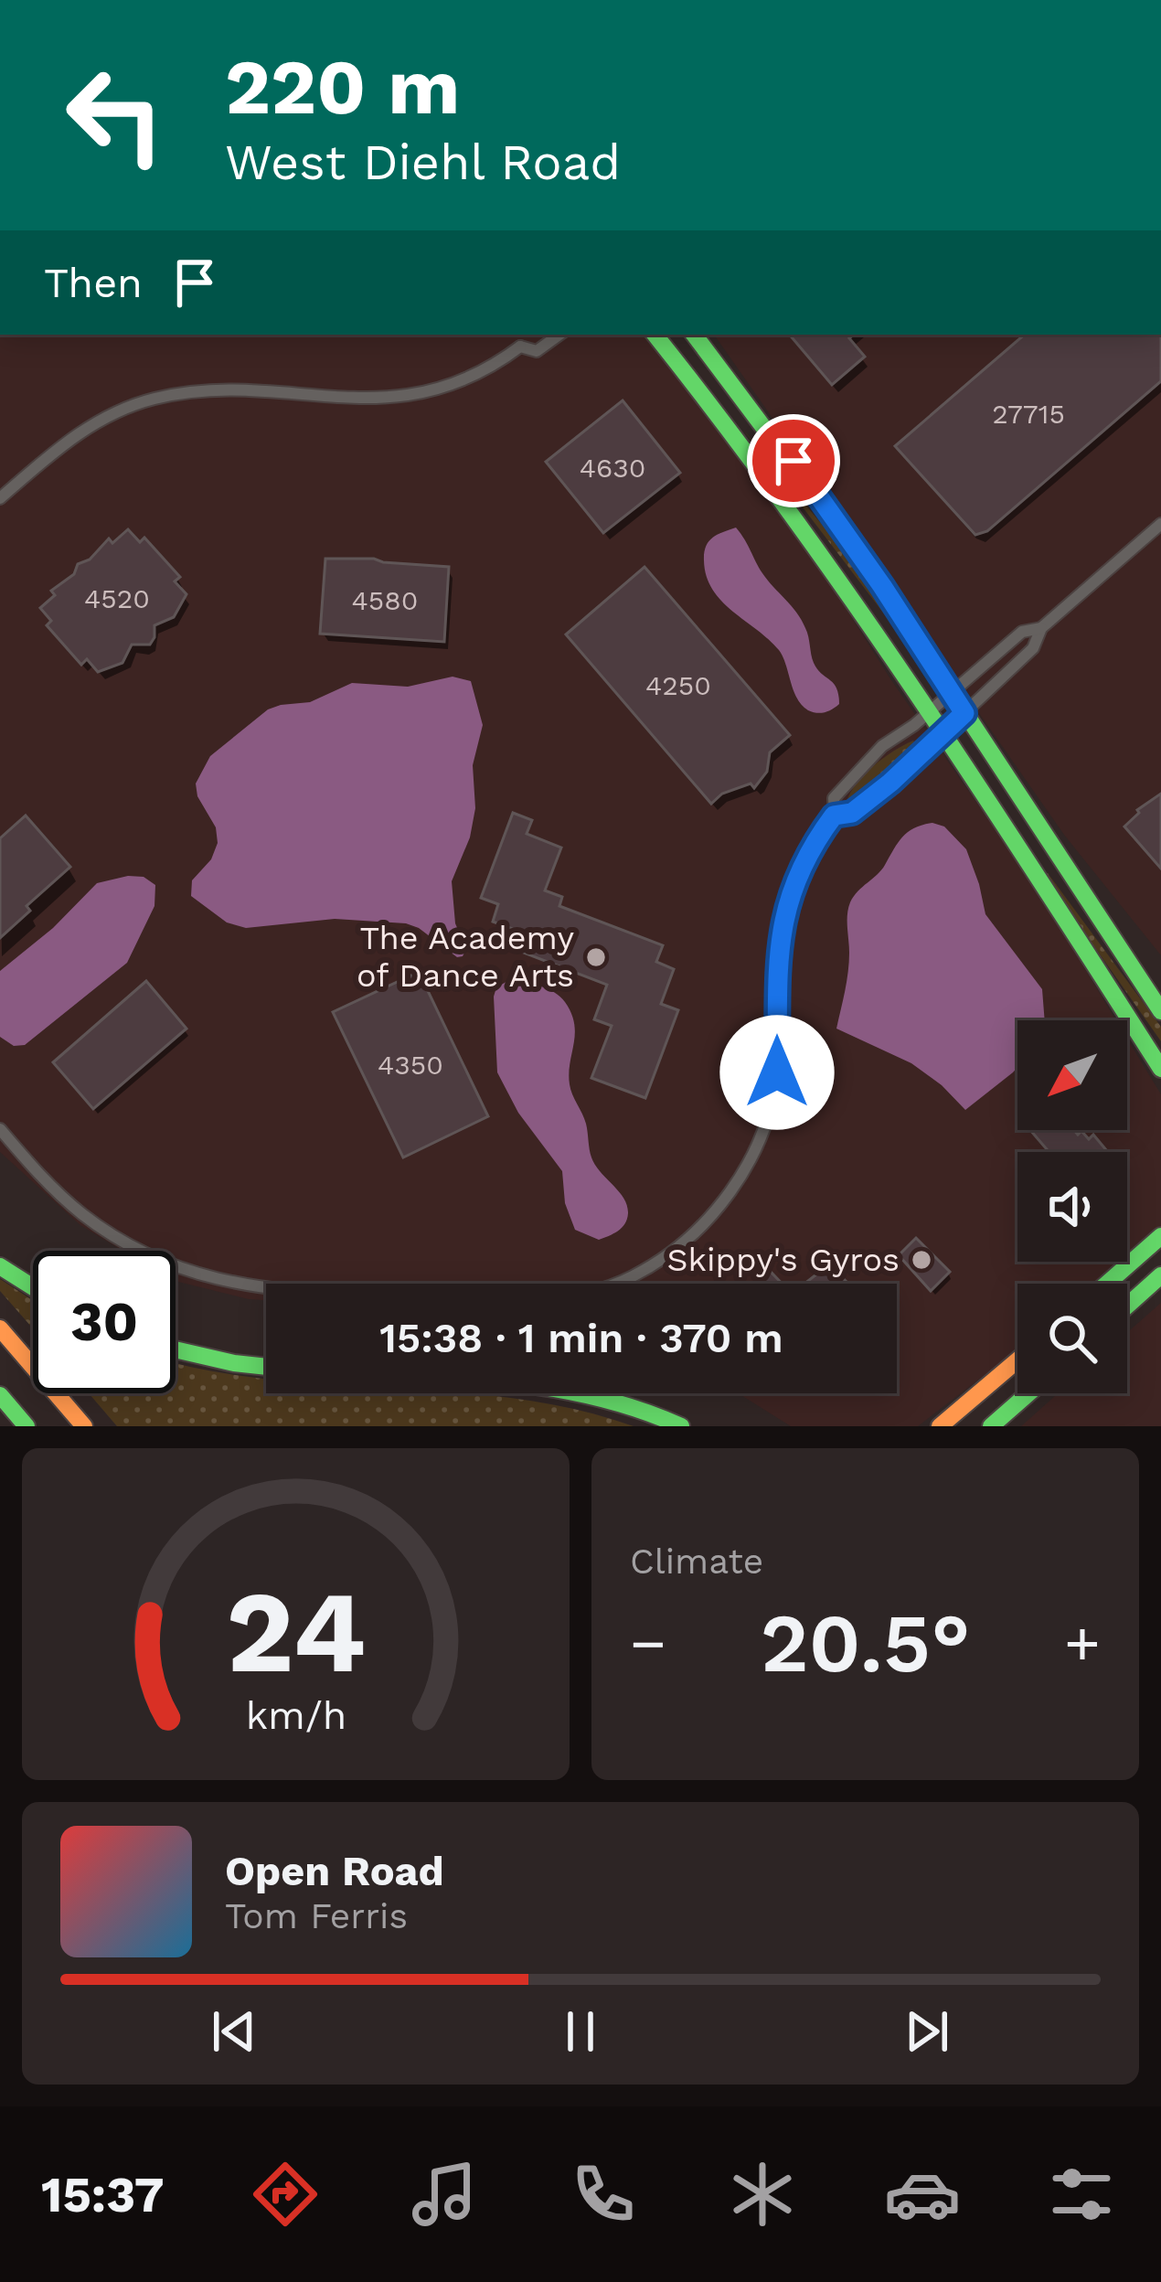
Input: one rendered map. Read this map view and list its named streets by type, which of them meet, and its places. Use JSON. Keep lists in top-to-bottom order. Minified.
{"places":["The Academy of Dance Arts","Skippy's Gyros"],"house_numbers":["27715","4630","4520","4580","4250","4350"],"north":"bottom left","page":{"turn":["220 m","West Diehl Road"],"then":"Then","limit":"30","trip":"15:38 · 1 min · 370 m","tile":"Climate","heat":["−","20.5°","+"],"song":["Open Road","Tom Ferris"],"tabs":"15:37","gauge":["24","km/h"]}}
